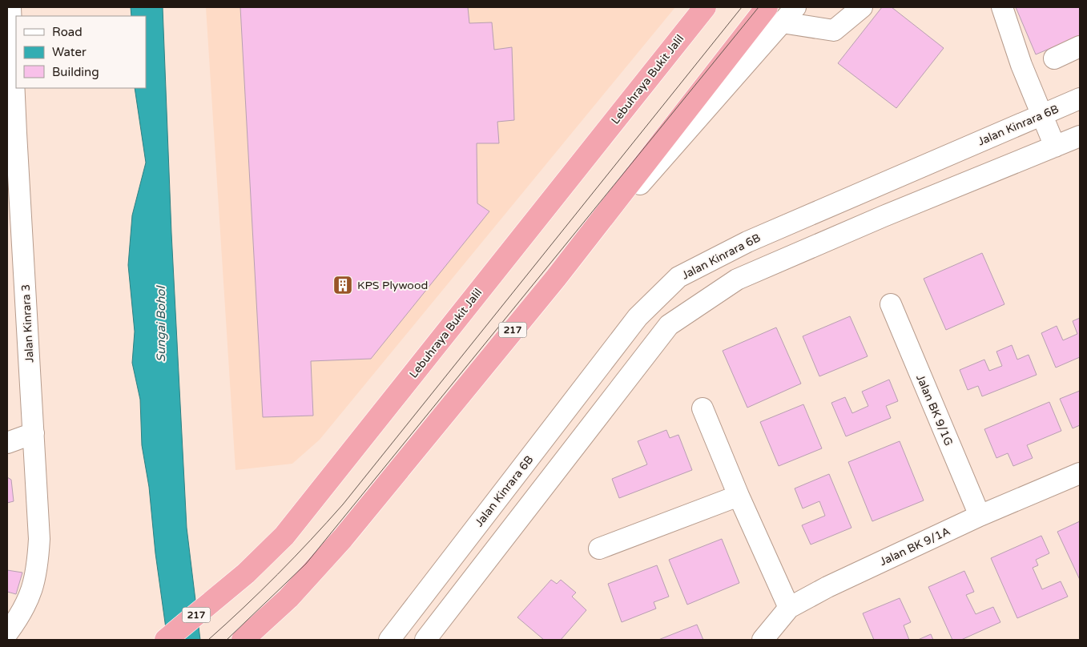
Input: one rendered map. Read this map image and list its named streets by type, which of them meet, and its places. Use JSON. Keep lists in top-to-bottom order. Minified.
{"streets":{"highway":["Lebuhraya Bukit Jalil","217"],"street":["Jalan Kinrara 6B","Jalan Kinrara 3","Jalan BK 9/1G","Jalan BK 9/1A"]},"crossings":[["Jalan BK 9/1G","Jalan BK 9/1A"]],"water":["Sungai Bohol"],"places":{"building":["KPS Plywood"]},"legend":["Road","Water","Building"]}
